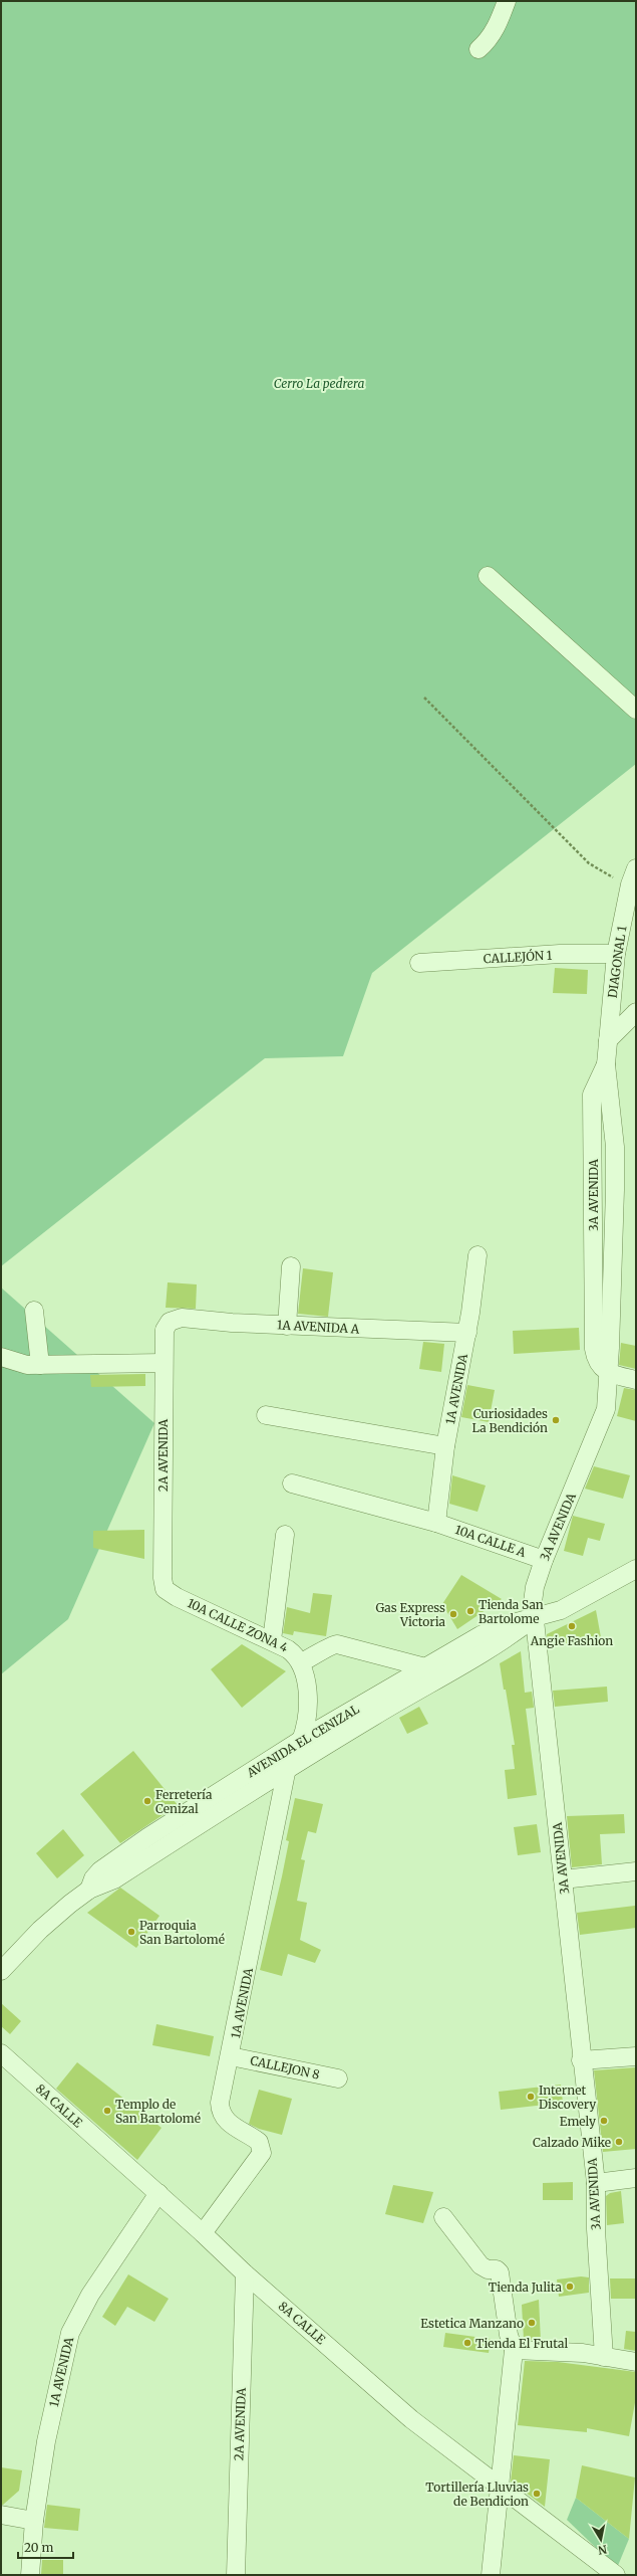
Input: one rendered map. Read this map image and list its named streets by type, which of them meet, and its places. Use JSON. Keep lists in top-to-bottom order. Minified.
{"streets":{"street":["CALLEJÓN 1","DIAGONAL 1","3A AVENIDA","1A AVENIDA A","1A AVENIDA","2A AVENIDA","10A CALLE A","10A CALLE ZONA 4","AVENIDA EL CENIZAL","CALLEJON 8","8A CALLE"]},"crossings":[["CALLEJÓN 1","DIAGONAL 1"],["DIAGONAL 1","3A AVENIDA"],["3A AVENIDA","10A CALLE A"],["3A AVENIDA","AVENIDA EL CENIZAL"],["1A AVENIDA A","1A AVENIDA"],["1A AVENIDA A","2A AVENIDA"],["1A AVENIDA","10A CALLE A"],["1A AVENIDA","AVENIDA EL CENIZAL"],["1A AVENIDA","CALLEJON 8"],["1A AVENIDA","8A CALLE"],["2A AVENIDA","10A CALLE ZONA 4"],["2A AVENIDA","8A CALLE"]],"parks":["Cerro La pedrera"],"places":["Curiosidades La Bendición","Tienda San Bartolome","Gas Express Victoria","Angie Fashion","Ferretería Cenizal","Parroquia San Bartolomé","Internet Discovery","Templo de San Bartolomé","Emely","Calzado Mike","Tienda Julita","Estetica Manzano","Tienda El Frutal","Tortillería Lluvias de Bendicion"],"scale_bar":"20 m","north":"bottom"}
